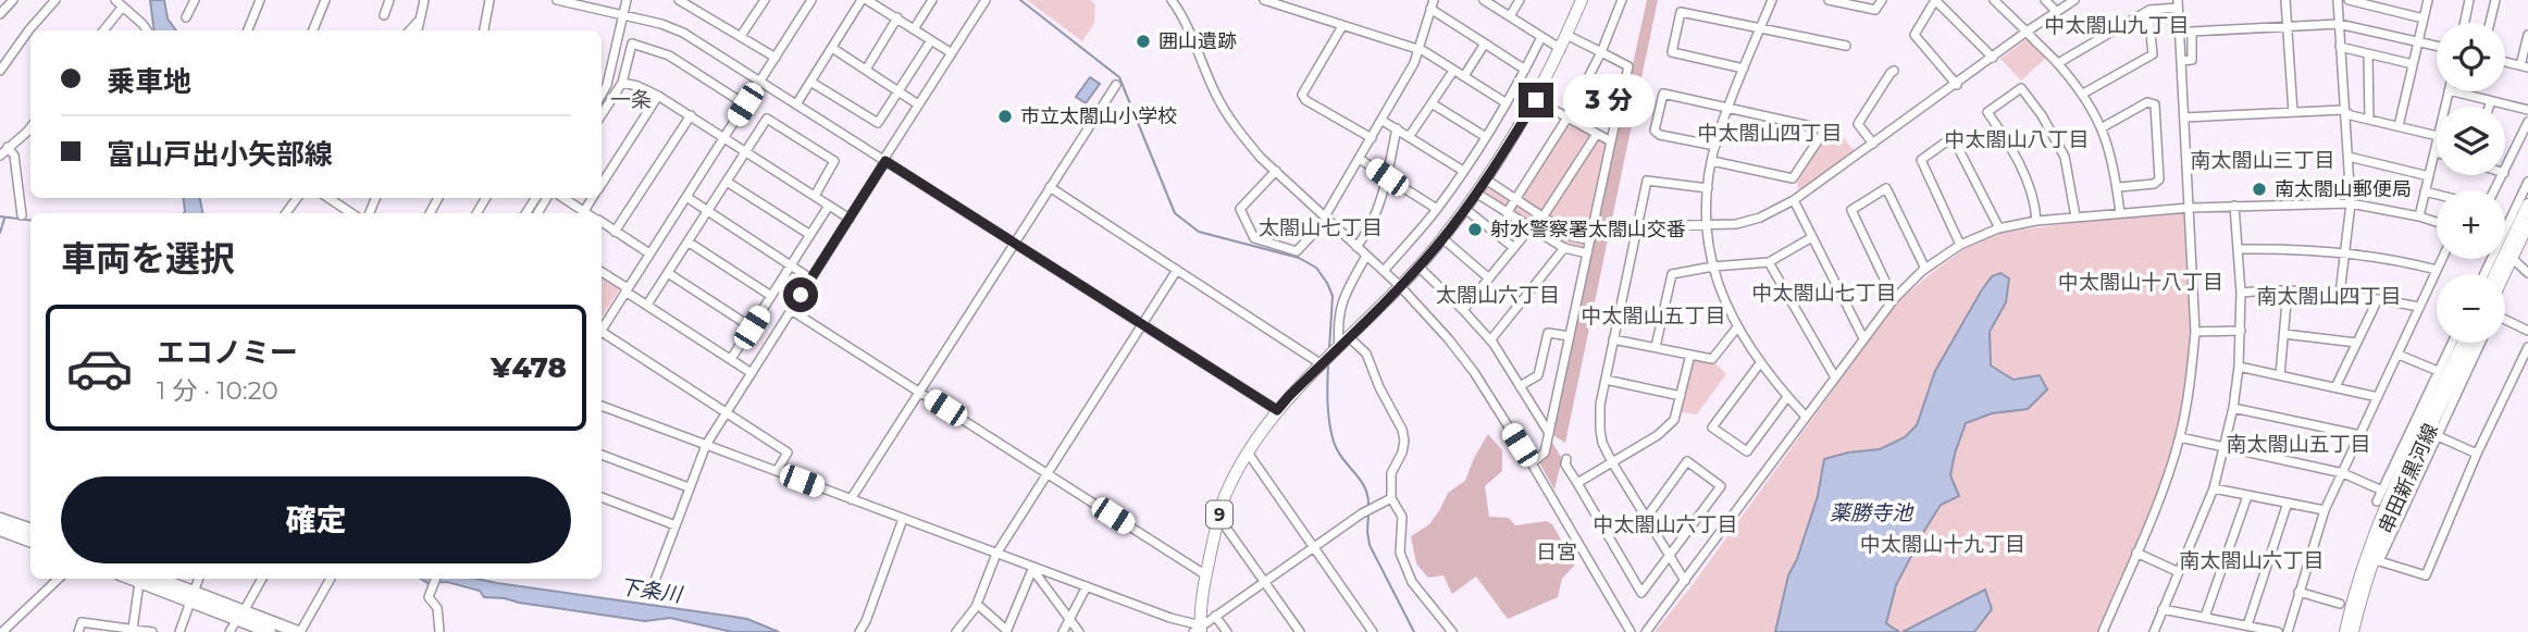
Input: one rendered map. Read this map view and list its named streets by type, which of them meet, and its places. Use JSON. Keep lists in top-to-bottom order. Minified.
{"streets":{"main road":["串田新黒河線","9"]},"districts":["中太閤山九丁目","一条","中太閤山四丁目","中太閤山八丁目","南太閤山三丁目","太閤山七丁目","中太閤山十八丁目","中太閤山七丁目","太閤山六丁目","南太閤山四丁目","中太閤山五丁目","南太閤山五丁目","中太閤山六丁目","中太閤山十九丁目","日宮","南太閤山六丁目"],"water":["薬勝寺池","下条川"],"places":["囲山遺跡","市立太閤山小学校","南太閤山郵便局","射水警察署太閤山交番"],"page":{"map_buttons":["+","−"],"banner":["乗車地","富山戸出小矢部線"],"bubble":"3 分","heading":"車両を選択","list":[{"name":"エコノミー","note":"1 分 · 10:20","value":"¥478"}],"buttons":"確定"}}
